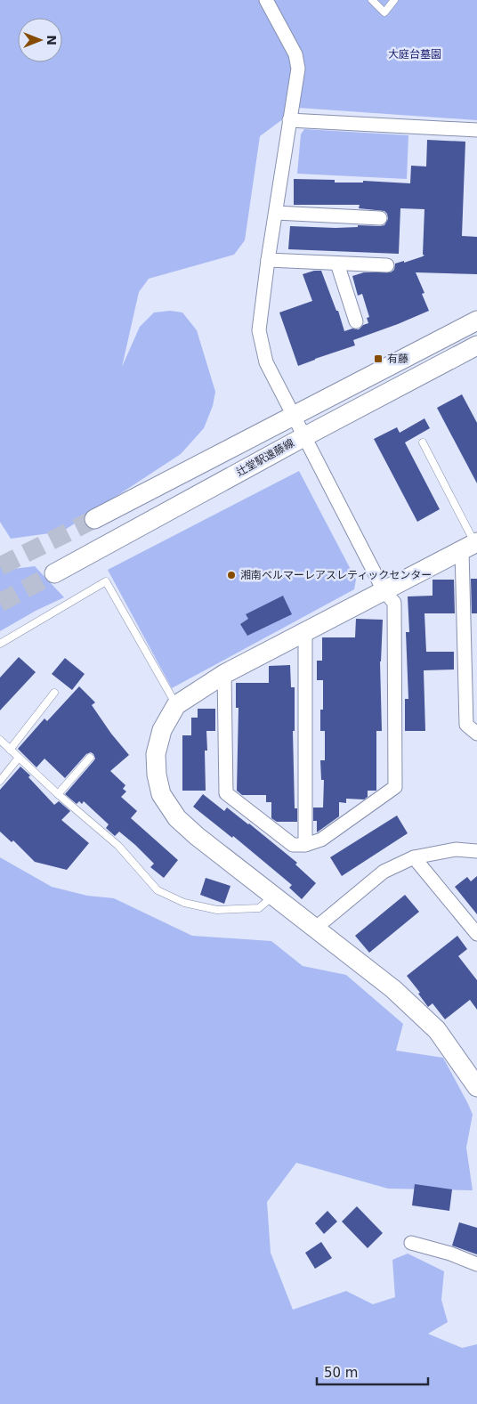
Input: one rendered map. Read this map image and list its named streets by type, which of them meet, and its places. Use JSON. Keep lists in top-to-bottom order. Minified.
{"streets":{"street":["辻堂駅遠藤線"]},"parks":["大庭台墓園"],"places":{"transit":["有藤"],"other":["湘南ベルマーレアスレティックセンター"]},"scale_bar":"50 m","north":"right"}
